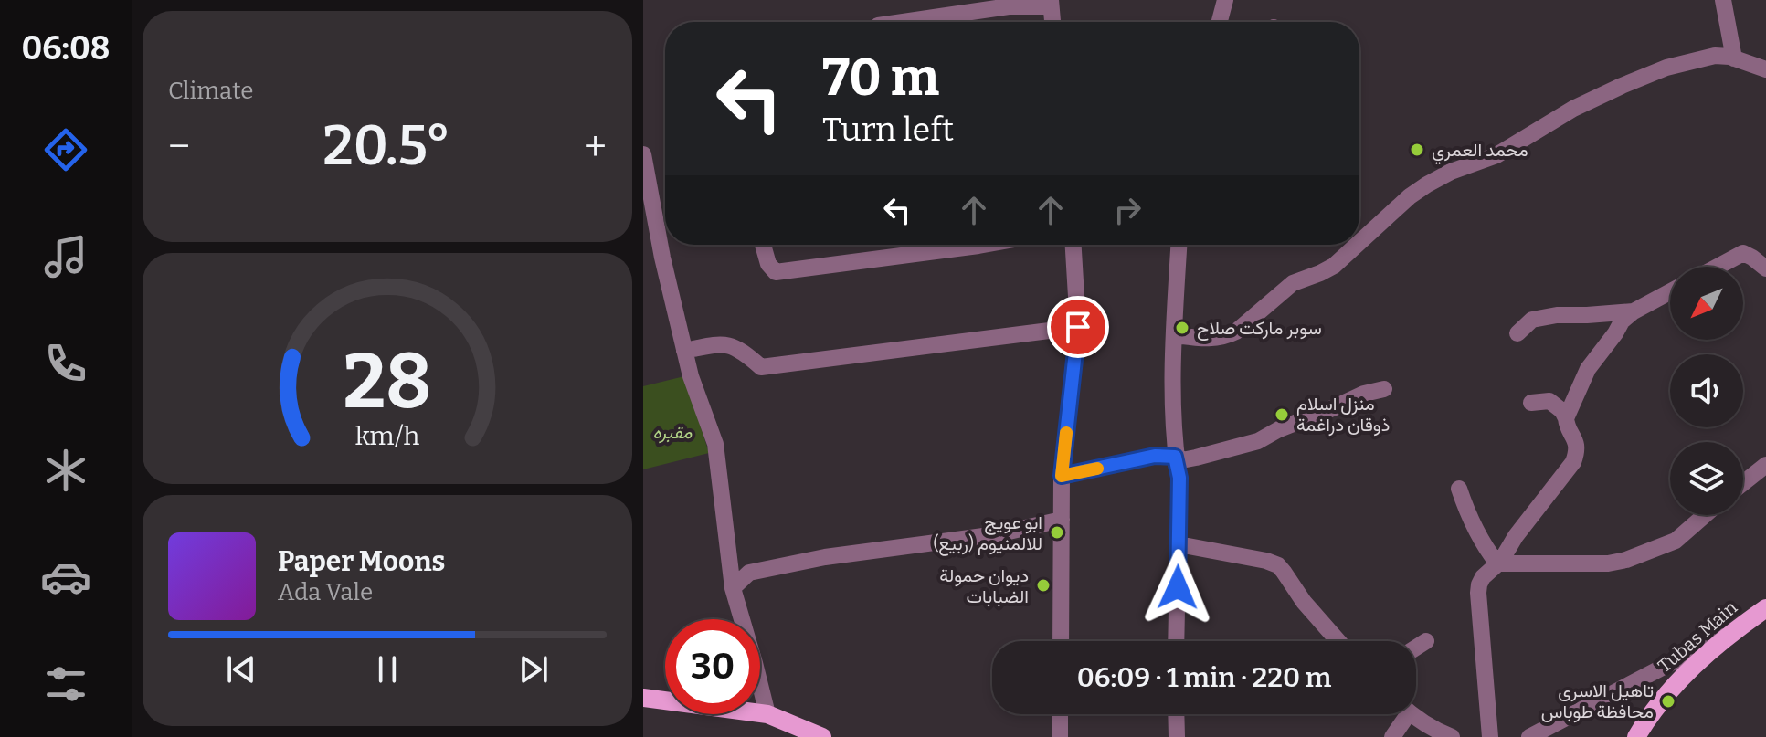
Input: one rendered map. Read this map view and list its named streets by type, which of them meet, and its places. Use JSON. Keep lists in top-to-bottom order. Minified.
{"streets":{"main road":["Tubas Main"]},"parks":["مقبره"],"places":["محمد العمري","سوبر ماركت صلاح","منزل اسلام ذوقان دراغمة","ابو عويج للالمنيوم (ربيع)","ديوان حمولة الضبابات","تاهيل الاسرى محافظة طوباس"],"north":"bottom left","page":{"tabs":"06:08","tile":"Climate","turn":["70 m","Turn left"],"heat":["−","20.5°","+"],"song":["Paper Moons","Ada Vale"],"limit":"30","trip":"06:09 · 1 min · 220 m","gauge":["28","km/h"]}}
